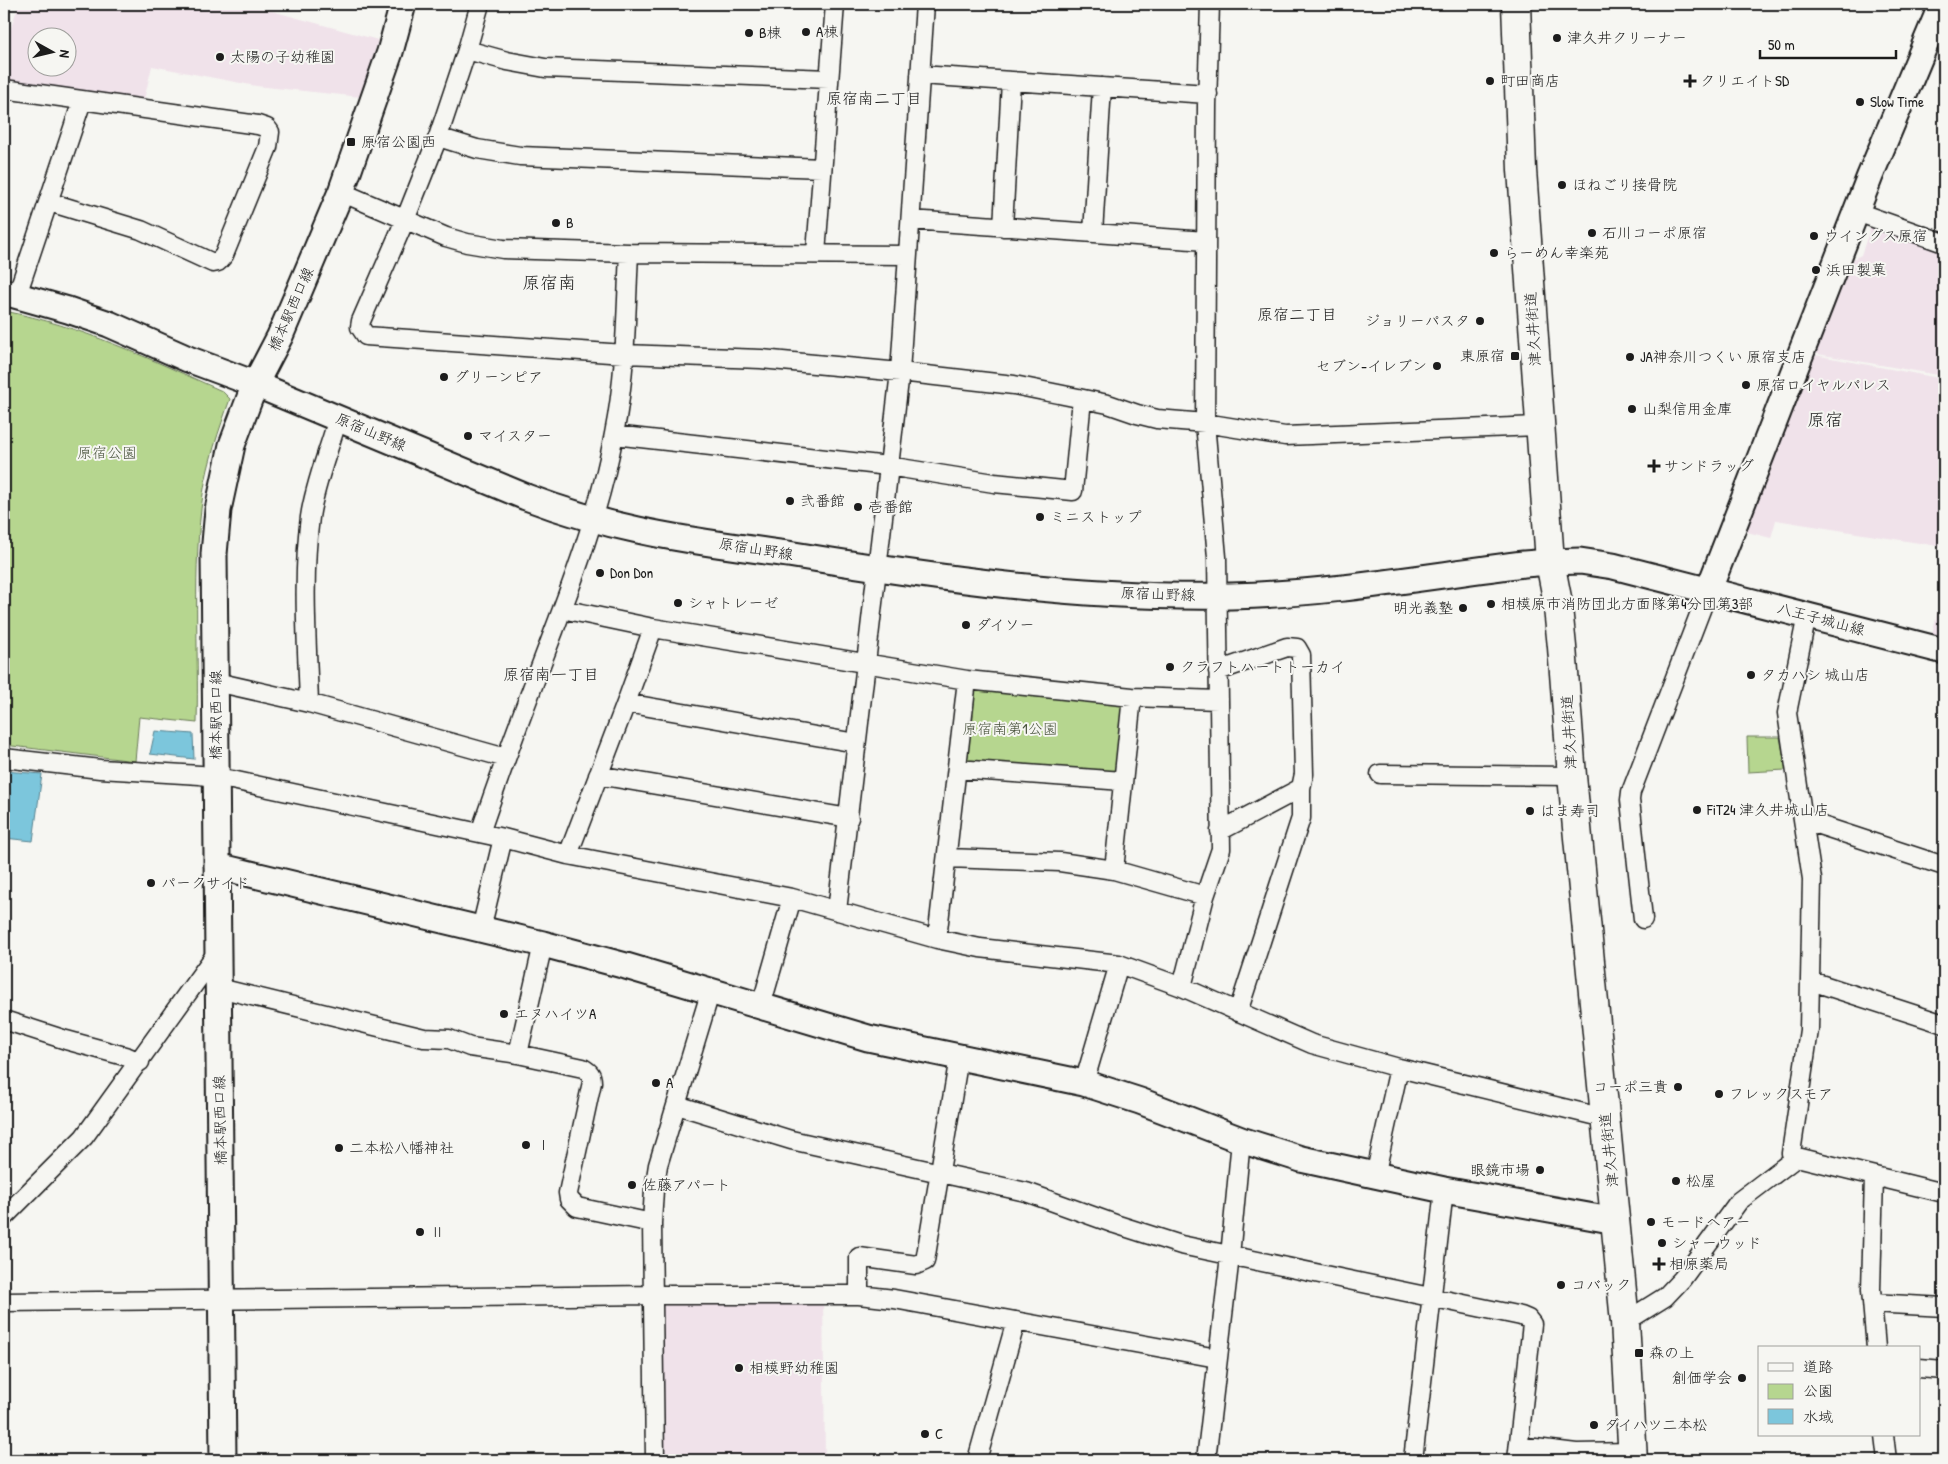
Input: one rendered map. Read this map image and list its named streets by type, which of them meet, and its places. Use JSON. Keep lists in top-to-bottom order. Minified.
{"streets":{"highway":["津久井街道"],"street":["橋本駅西口線","原宿山野線","八王子城山線"]},"crossings":[["橋本駅西口線","原宿山野線"],["津久井街道","原宿山野線"],["津久井街道","八王子城山線"],["原宿山野線","八王子城山線"]],"districts":["原宿南二丁目","原宿南","原宿二丁目","原宿","原宿南一丁目"],"parks":["原宿公園","原宿南第1公園"],"places":{"other":["A棟","B棟","津久井クリーナー","太陽の子幼稚園","町田商店","Slow Time","ほねごり接骨院","B","石川コーポ原宿","ウイングス原宿","らーめん幸楽苑","浜田製菓","ジョリーパスタ","JA神奈川つくい 原宿支店","セブン-イレブン","グリーンピア","原宿ロイヤルパレス","山梨信用金庫","マイスター","弐番館","壱番館","ミニストップ","Don Don","シャトレーゼ","相模原市消防団北方面隊第4分団第3部","明光義塾","ダイソー","クラフトハートトーカイ","タカハシ 城山店","FiT24 津久井城山店","はま寿司","パークサイド","エヌハイツA","A","コーポ三貴","フレックスモア","Ⅰ","二本松八幡神社","眼鏡市場","松屋","佐藤アパート","モードヘアー","Ⅱ","シャーウッド","コバック","相模野幼稚園","創価学会","ダイハツ二本松","C"],"health":["クリエイトSD","サンドラッグ","相原薬局"],"transit":["原宿公園西","東原宿","森の上"]},"legend":["道路","公園","水域"],"scale_bar":"50 m","north":"right"}
